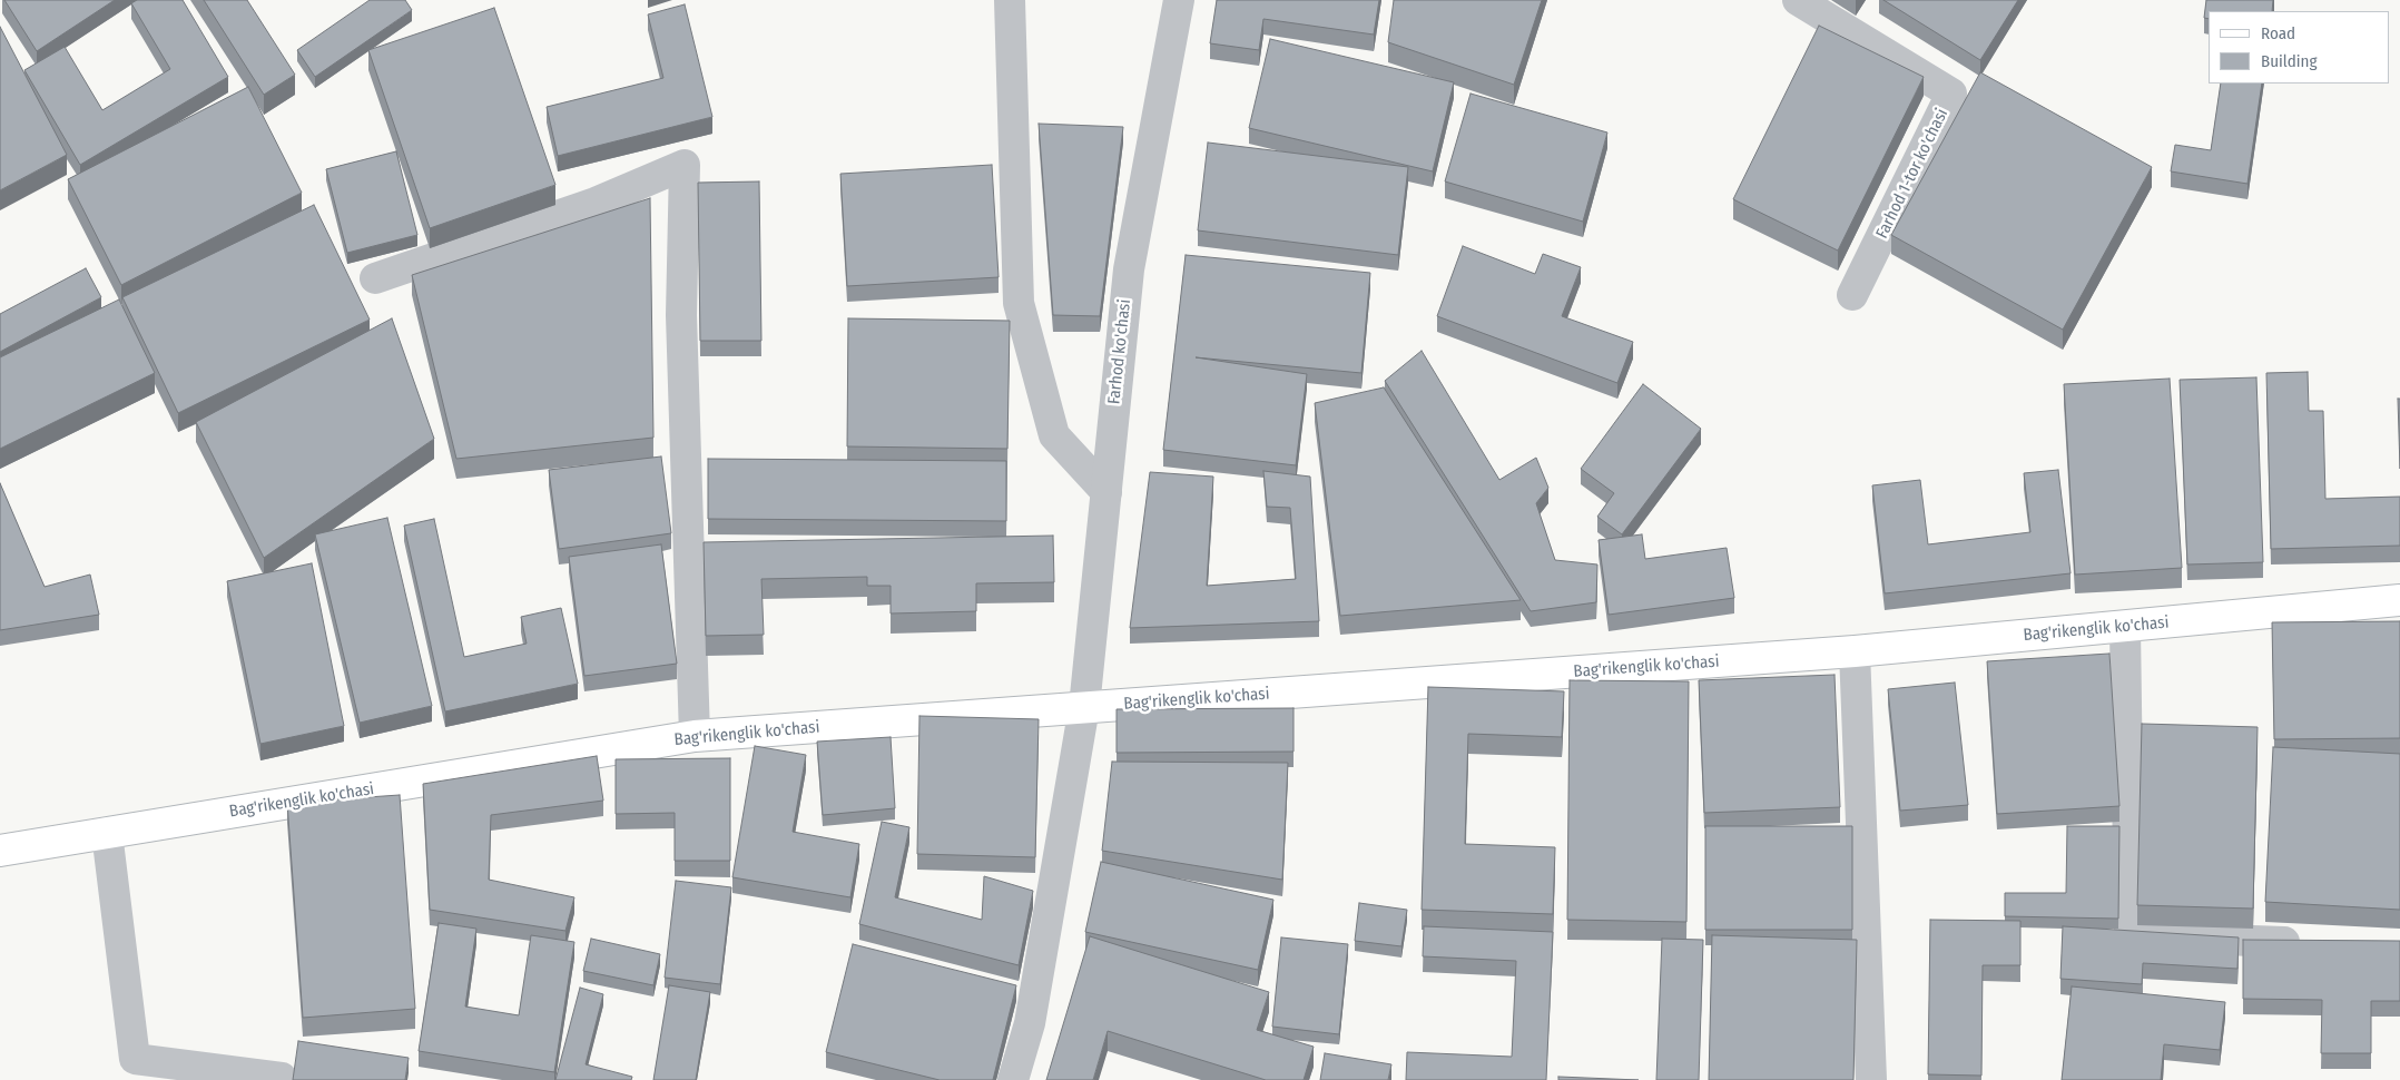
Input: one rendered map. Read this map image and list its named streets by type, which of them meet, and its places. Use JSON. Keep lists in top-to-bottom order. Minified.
{"streets":{"main road":["Bag'rikenglik ko'chasi"],"street":["Farhod 1-tor ko'chasi","Farhod ko'chasi"]},"crossings":[["Farhod ko'chasi","Bag'rikenglik ko'chasi"]],"legend":["Road","Building"]}
